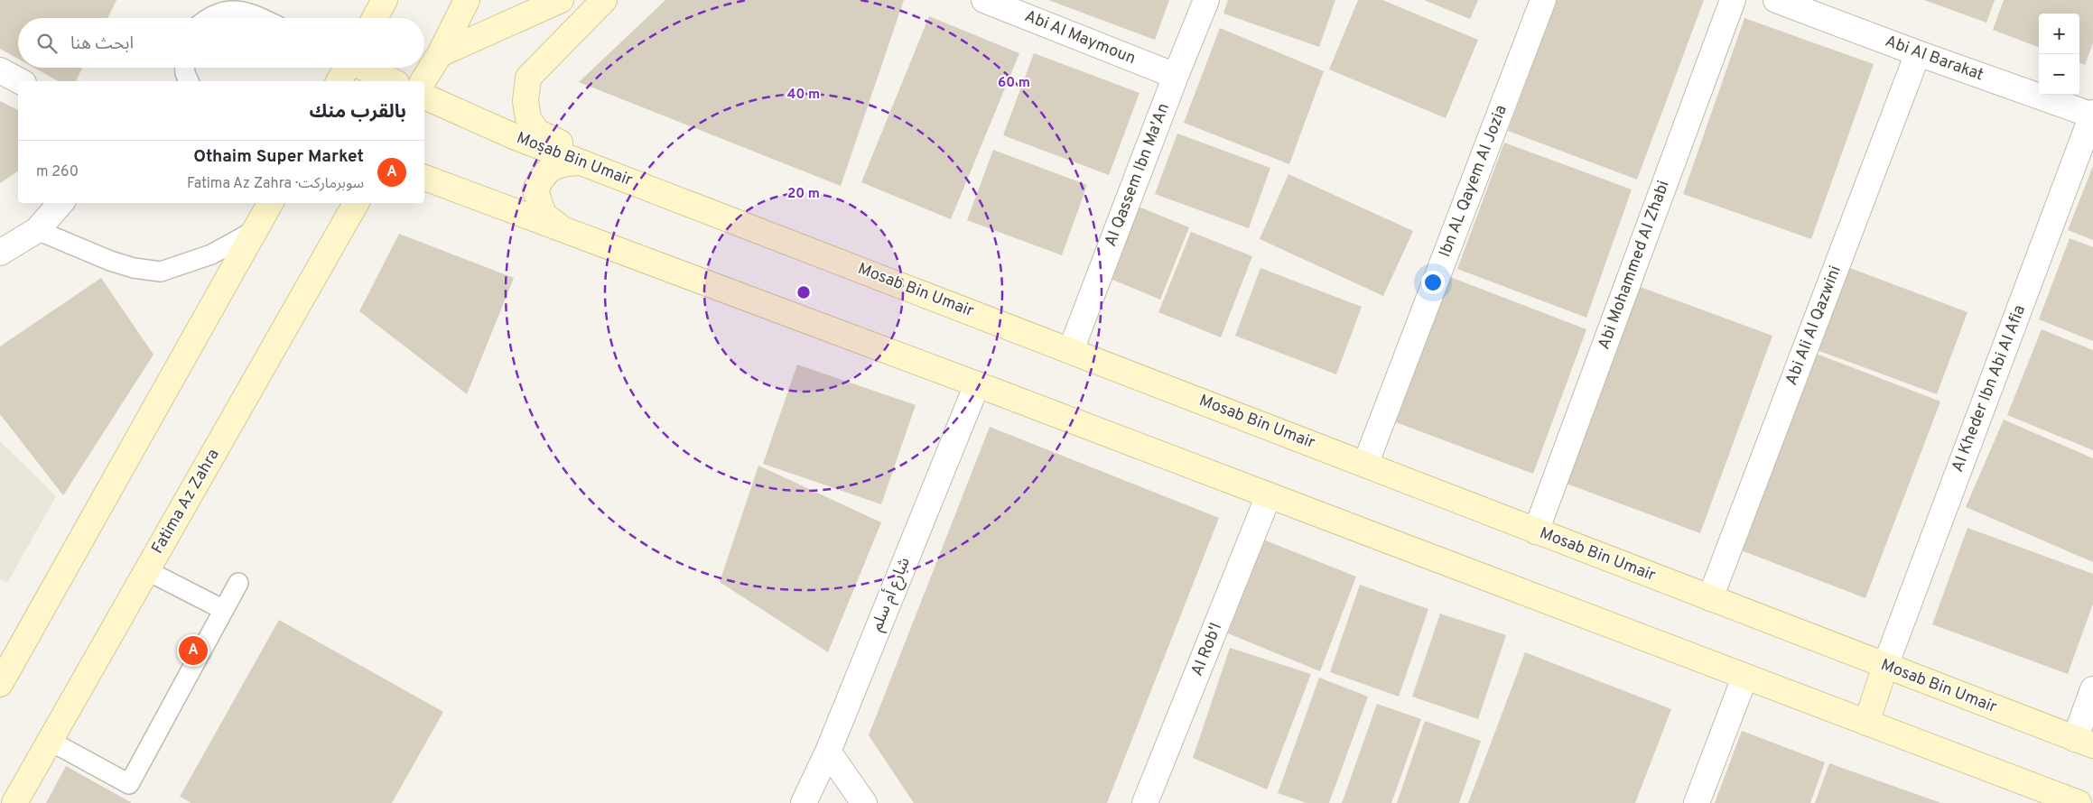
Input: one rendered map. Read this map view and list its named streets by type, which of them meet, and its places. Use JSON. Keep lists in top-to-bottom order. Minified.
{"streets":{"street":["Abi Al Maymoun","Abi Al Barakat","Mosab Bin Umair","Al Qassem Ibn Ma'An","Ibn AL Qayem Al Jozia","Abi Mohammed Al Zhabi","Abi Ali Al Qazwini","Al Kheder Ibn Abi Al Afia","Fatima Az Zahra","شارع أم سلم","Al Rob'I"]},"crossings":[["Abi Al Maymoun","Al Qassem Ibn Ma'An"],["Abi Al Barakat","Abi Ali Al Qazwini"],["Abi Al Barakat","Al Kheder Ibn Abi Al Afia"],["Mosab Bin Umair","Al Qassem Ibn Ma'An"],["Mosab Bin Umair","Ibn AL Qayem Al Jozia"],["Mosab Bin Umair","Abi Mohammed Al Zhabi"],["Mosab Bin Umair","Abi Ali Al Qazwini"],["Mosab Bin Umair","Al Kheder Ibn Abi Al Afia"]],"page":{"map_buttons":["+","−"],"search":"ابحث هنا","heading":"بالقرب منك","list":[{"mark":"A","name":"Othaim Super Market","note":"سوبرماركت · Fatima Az Zahra","value":"260 m"}],"pins":"A"},"rings":["60 m","40 m","20 m"]}
